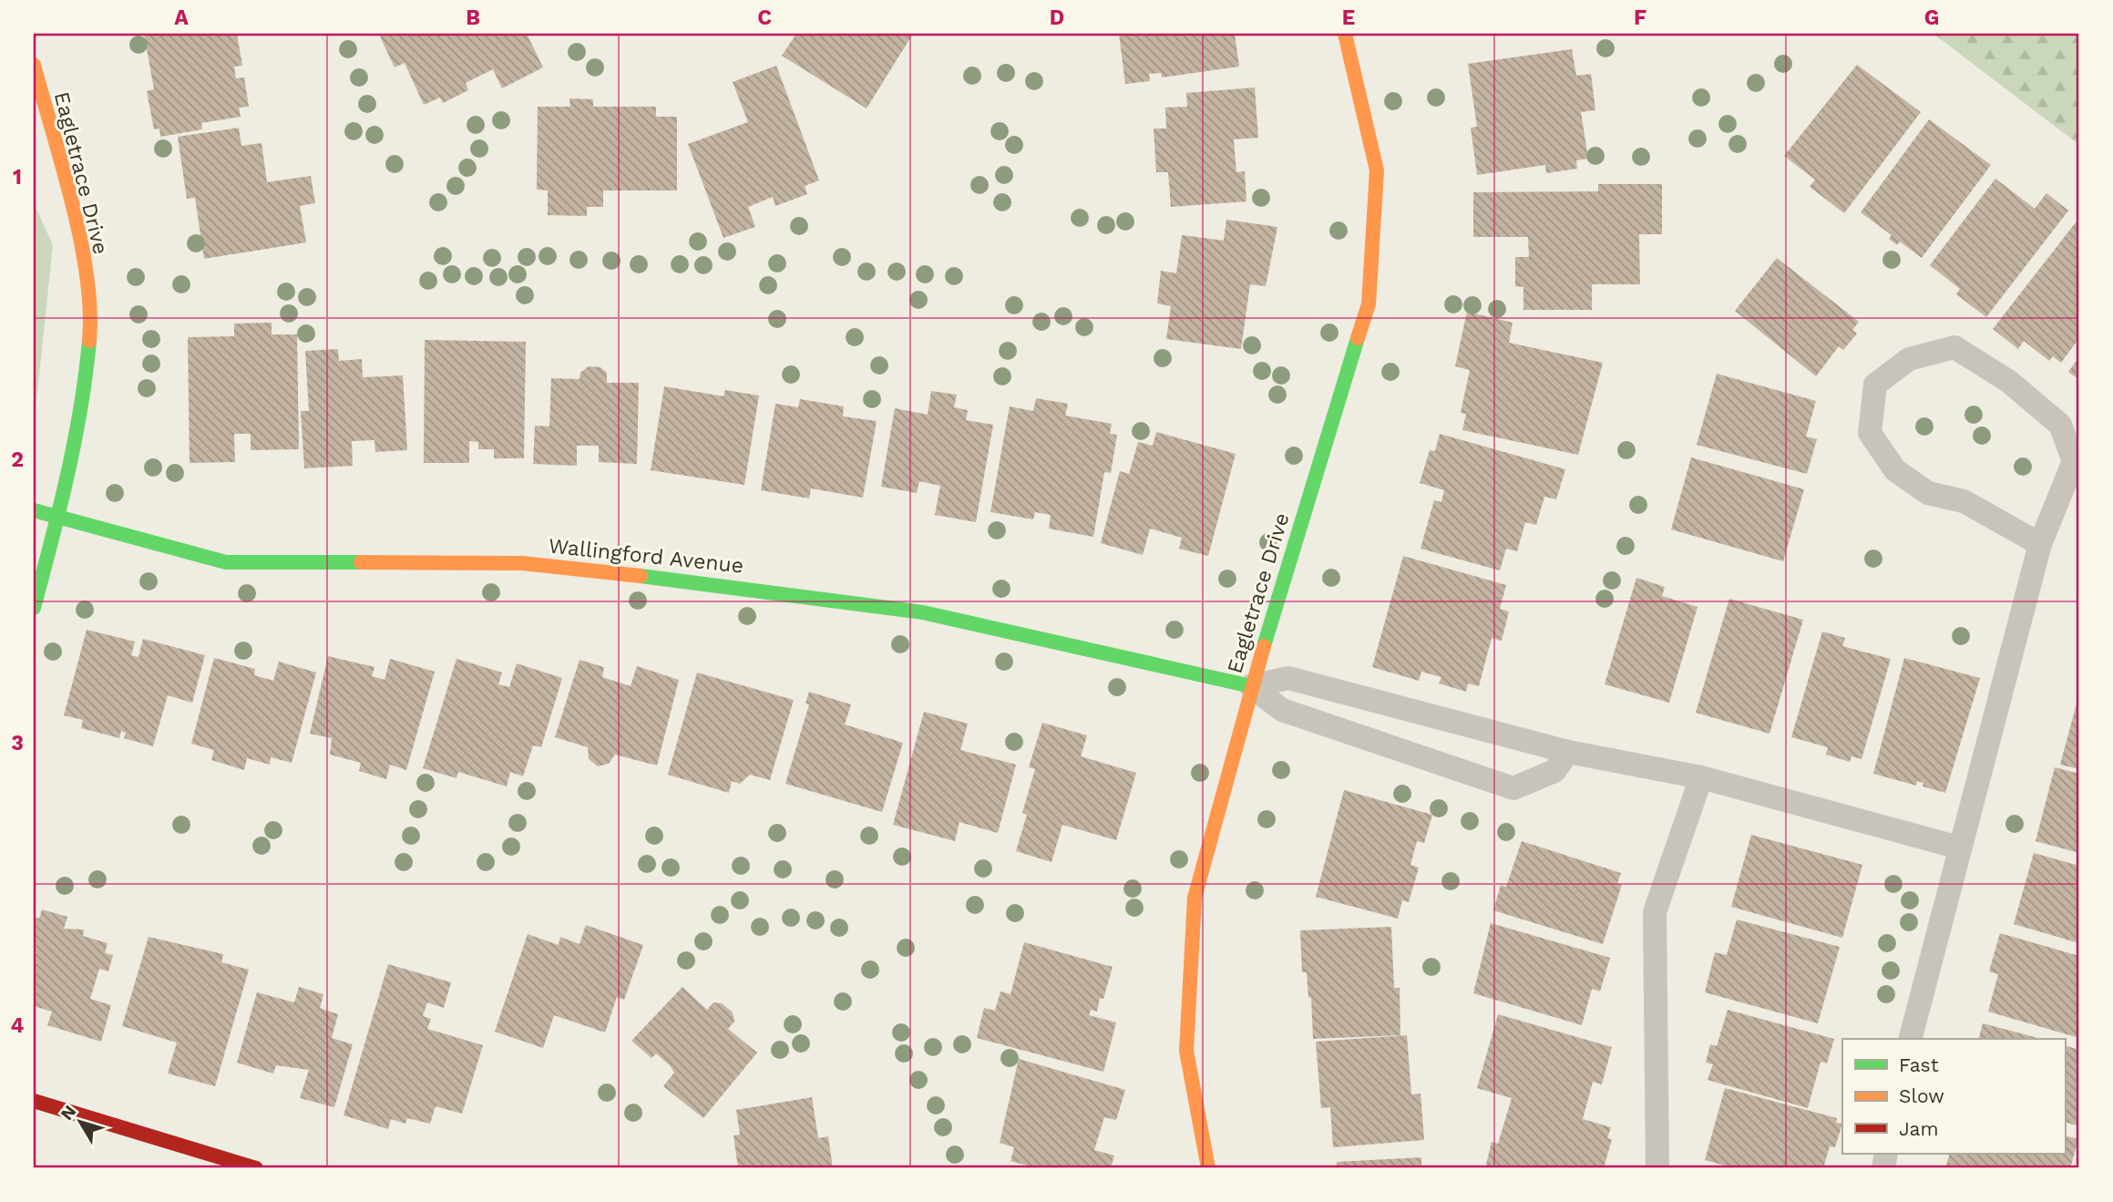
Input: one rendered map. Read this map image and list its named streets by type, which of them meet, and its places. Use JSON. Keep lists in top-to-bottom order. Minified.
{"streets":{"street":["Eagletrace Drive","Wallingford Avenue"]},"crossings":[["Eagletrace Drive","Wallingford Avenue"]],"legend":["Fast","Slow","Jam"],"north":"top left","grid":{"columns":["A","B","C","D","E","F","G"],"rows":["1","2","3","4"]}}
